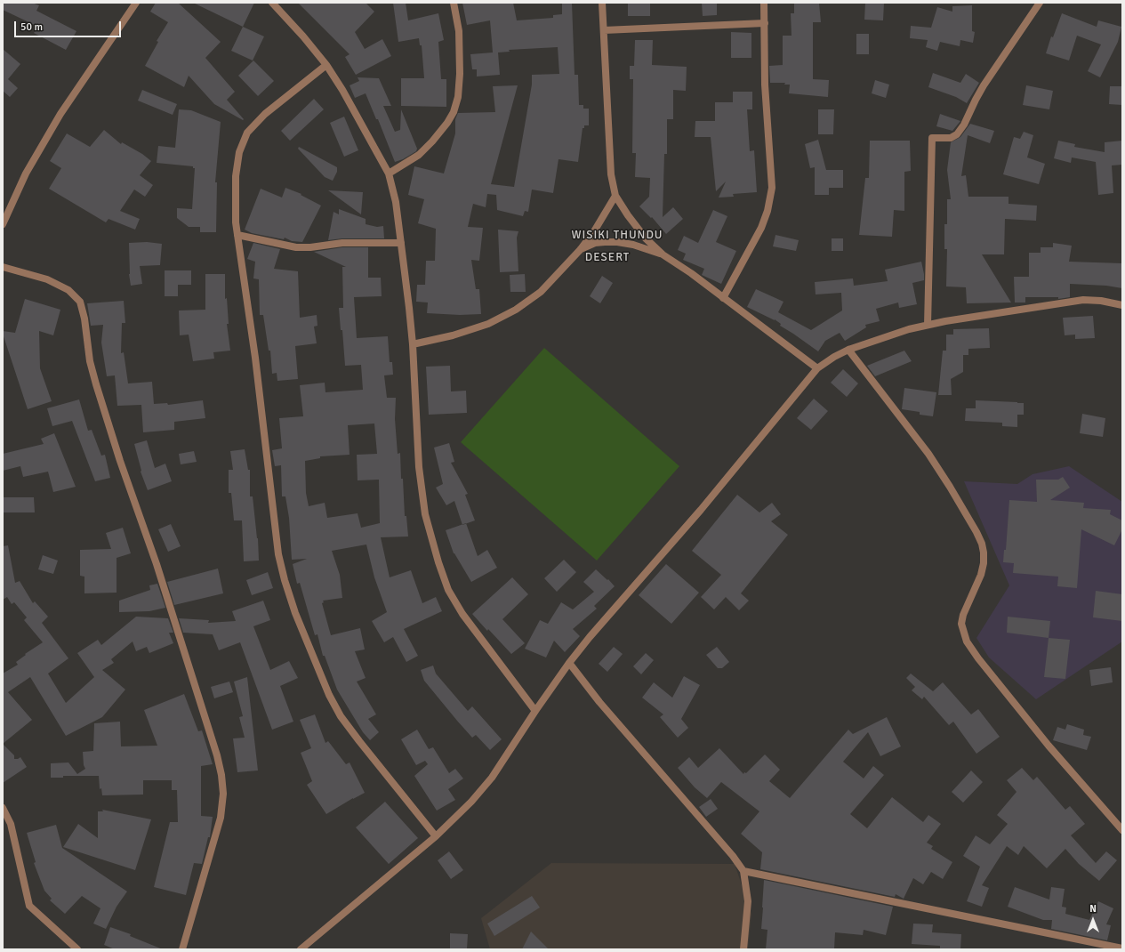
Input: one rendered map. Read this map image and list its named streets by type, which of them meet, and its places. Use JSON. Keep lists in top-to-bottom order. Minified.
{"districts":["WISIKI THUNDU","DESERT"],"scale_bar":"50 m","north":"top"}
